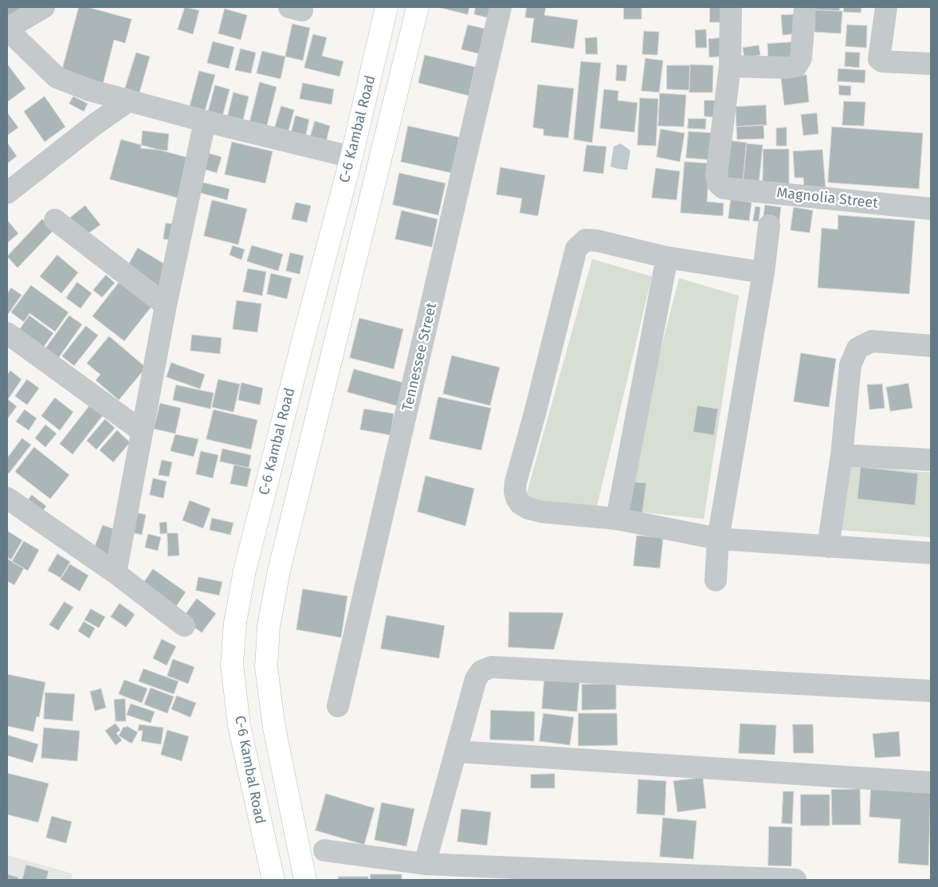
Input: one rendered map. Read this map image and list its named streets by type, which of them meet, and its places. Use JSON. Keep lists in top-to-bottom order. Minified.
{"streets":{"main road":["C-6 Kambal Road"],"street":["Magnolia Street","Tennessee Street"]}}
